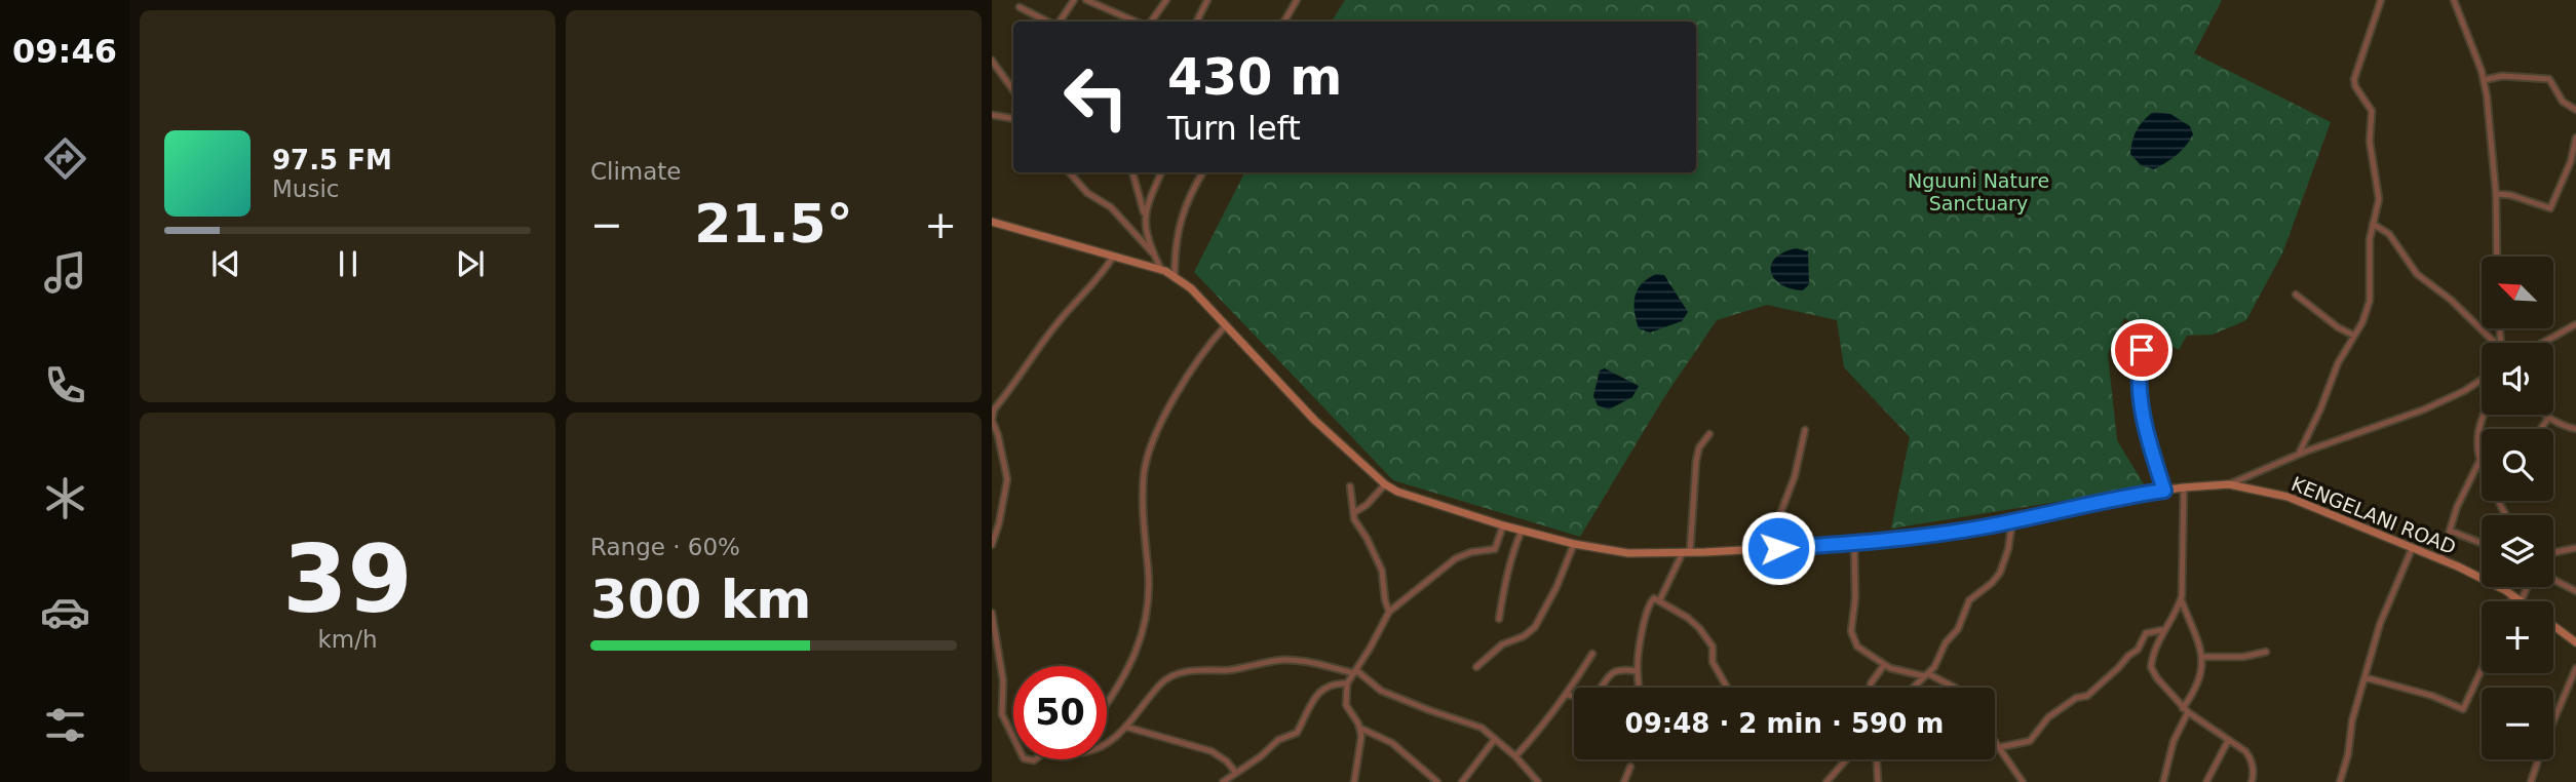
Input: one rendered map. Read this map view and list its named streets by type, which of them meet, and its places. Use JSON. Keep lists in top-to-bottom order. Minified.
{"streets":{"main road":["KENGELANI ROAD"]},"parks":["Nguuni Nature Sanctuary"],"north":"top left","page":{"tabs":"09:46","tile":["Climate",["39","km/h"],["Range · 60%","300 km"]],"turn":["430 m","Turn left"],"song":["97.5 FM","Music"],"heat":["−","21.5°","+"],"map_buttons":["+","−"],"limit":"50","trip":"09:48 · 2 min · 590 m"}}
